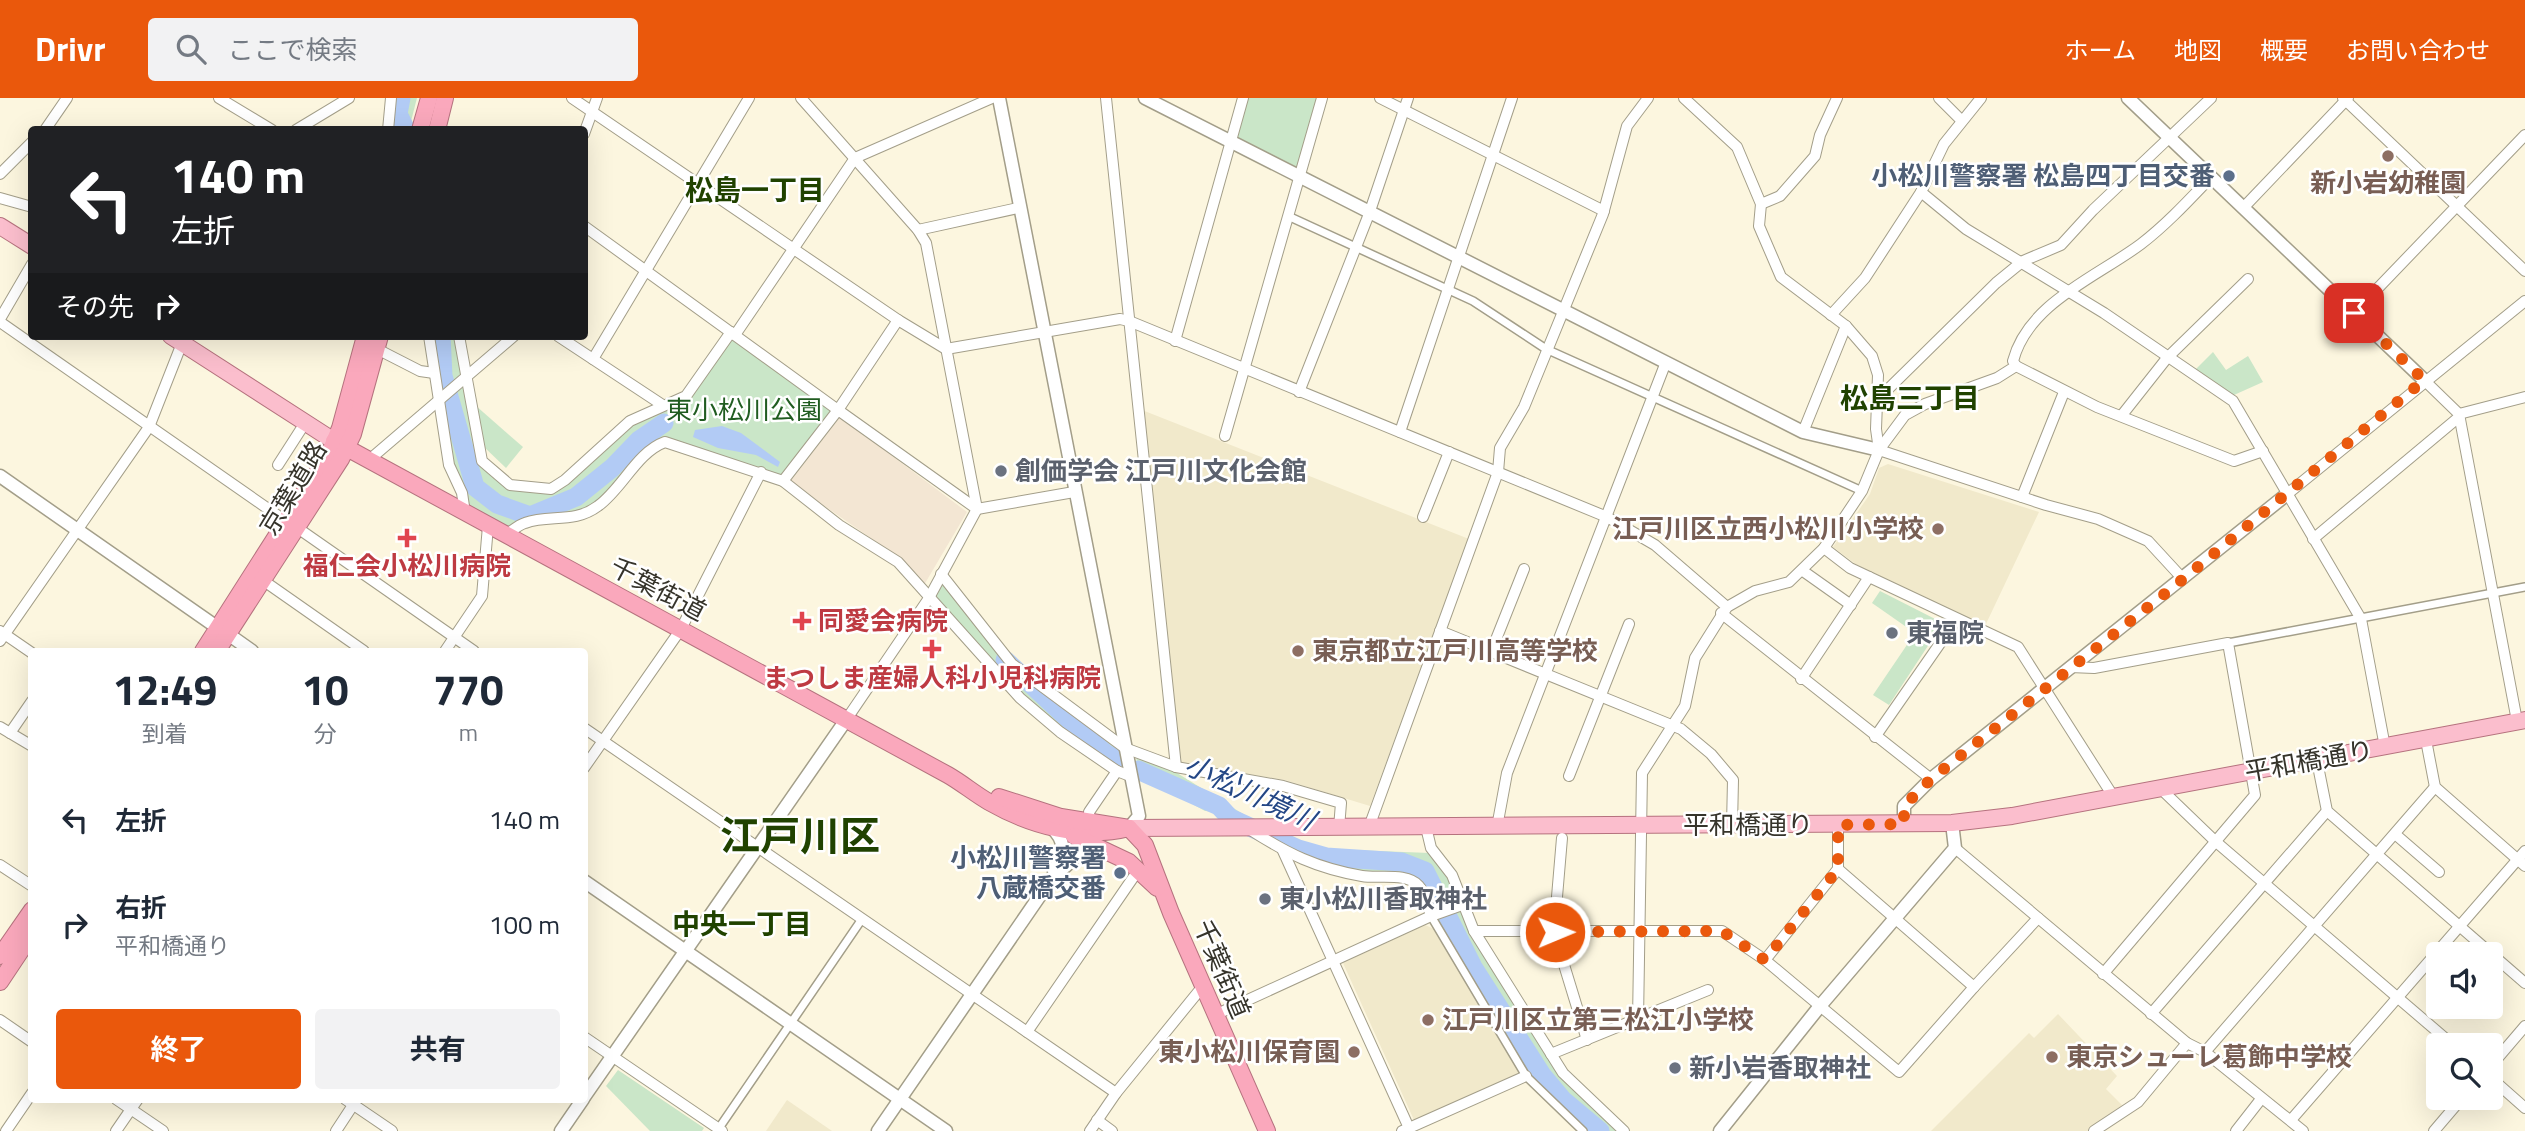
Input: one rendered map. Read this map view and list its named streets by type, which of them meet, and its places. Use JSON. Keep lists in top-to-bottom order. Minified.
{"streets":{"highway":["京葉道路","千葉街道"],"main road":["平和橋通り"]},"crossings":[["京葉道路","千葉街道"],["千葉街道","平和橋通り"]],"districts":["松島一丁目","松島三丁目","江戸川区","中央一丁目"],"water":["小松川境川"],"parks":["東小松川公園"],"places":{"other":["新小岩幼稚園","小松川警察署 松島四丁目交番","創価学会 江戸川文化会館","江戸川区立西小松川小学校","東福院","東京都立江戸川高等学校","小松川警察署 八蔵橋交番","東小松川香取神社","江戸川区立第三松江小学校","東小松川保育園","東京シューレ葛飾中学校","新小岩香取神社"],"health":["福仁会小松川病院","同愛会病院","まつしま産婦人科小児科病院"]},"page":{"header":"Drivr","search":"ここで検索","nav":["ホーム","地図","概要","お問い合わせ"],"turn":["140 m","左折"],"then":"その先","eta":["12:49","到着","10","分","770","m"],"list":[{"name":"左折","value":"140 m"},{"name":"右折","note":"平和橋通り","value":"100 m"}],"buttons":["終了","共有"]}}
